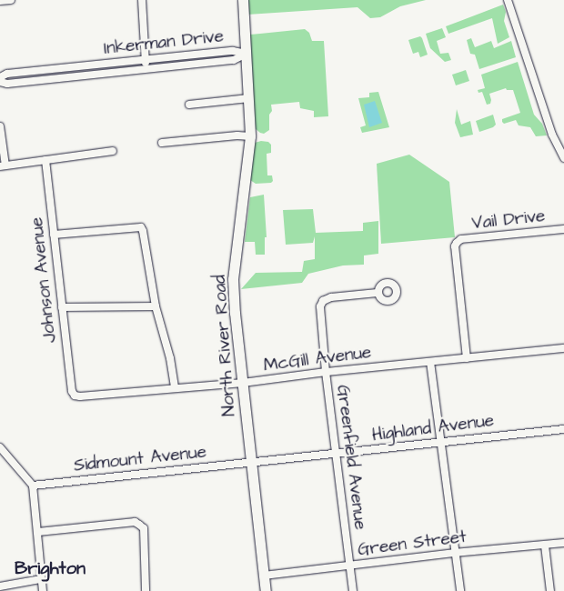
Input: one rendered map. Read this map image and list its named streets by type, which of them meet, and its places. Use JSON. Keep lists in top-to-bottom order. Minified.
{"streets":{"main road":["North River Road"],"street":["Inkerman Drive","Vail Drive","Johnson Avenue","McGill Avenue","Highland Avenue","Greenfield Avenue","Sidmount Avenue","Green Street"]},"crossings":[["Inkerman Drive","North River Road"],["Vail Drive","McGill Avenue"],["Johnson Avenue","McGill Avenue"],["North River Road","McGill Avenue"],["North River Road","Highland Avenue"],["North River Road","Sidmount Avenue"],["North River Road","Green Street"],["McGill Avenue","Greenfield Avenue"],["Highland Avenue","Greenfield Avenue"],["Highland Avenue","Sidmount Avenue"],["Greenfield Avenue","Green Street"]],"districts":["Brighton"]}
